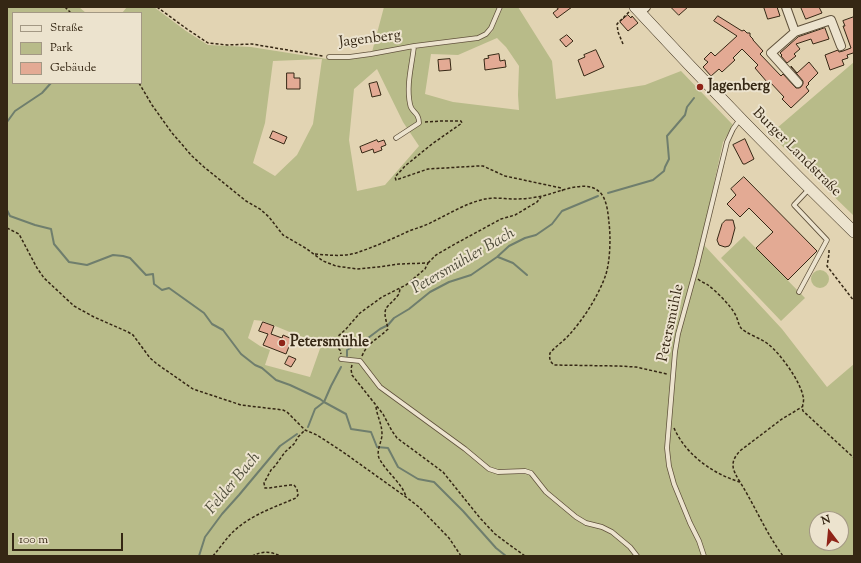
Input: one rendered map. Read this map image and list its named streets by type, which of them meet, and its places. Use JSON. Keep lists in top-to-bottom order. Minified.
{"streets":{"main road":["Burger Landstraße"],"lane":["Jagenberg","Petersmühle"]},"crossings":[["Burger Landstraße","Petersmühle"]],"water":["Petersmühler Bach","Felder Bach"],"places":["Jagenberg","Petersmühle"],"legend":["Straße","Park","Gebäude"],"scale_bar":"100 m","north":"top"}
